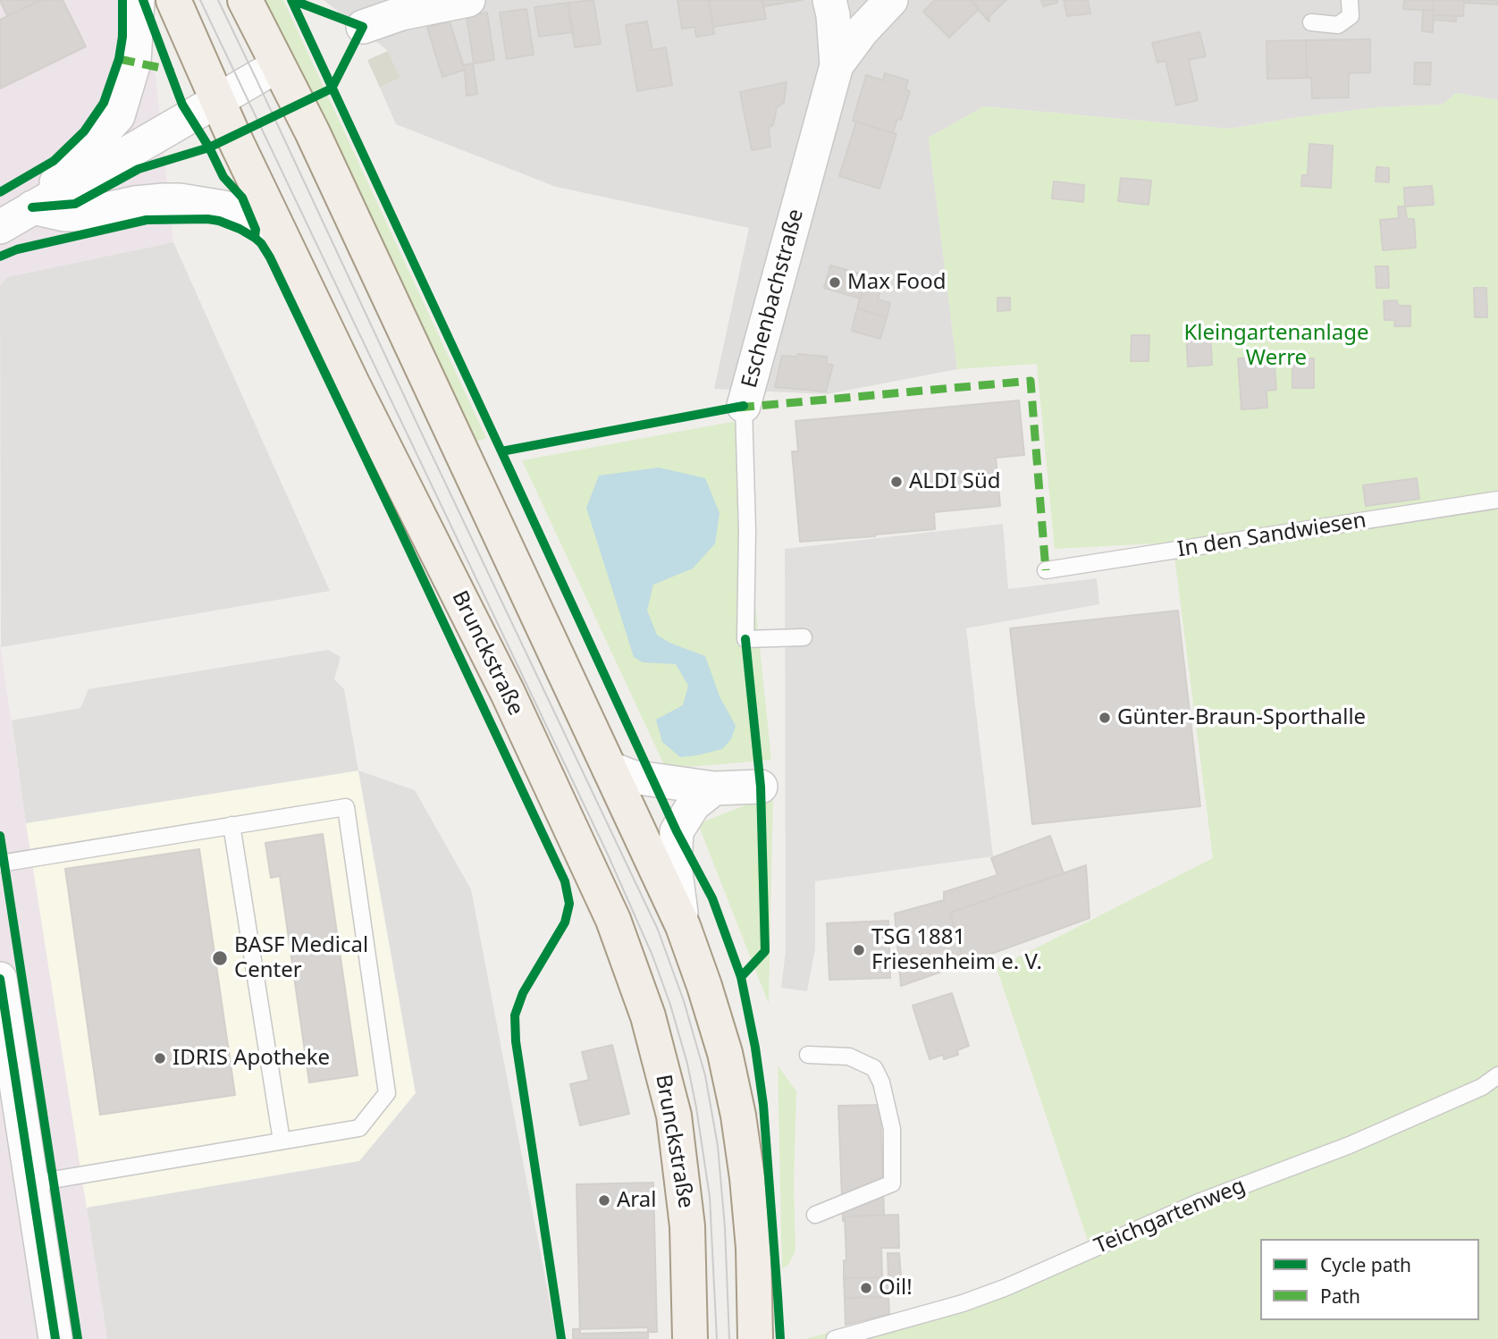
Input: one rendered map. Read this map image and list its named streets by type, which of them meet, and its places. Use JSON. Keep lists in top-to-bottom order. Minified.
{"streets":{"main road":["Brunckstraße"],"street":["Eschenbachstraße"],"lane":["In den Sandwiesen","Teichgartenweg"]},"parks":["Kleingartenanlage Werre"],"places":["Max Food","ALDI Süd","Günter-Braun-Sporthalle","TSG 1881 Friesenheim e. V.","BASF Medical Center","IDRIS Apotheke","Aral","Oil!"],"legend":["Cycle path","Path"]}
